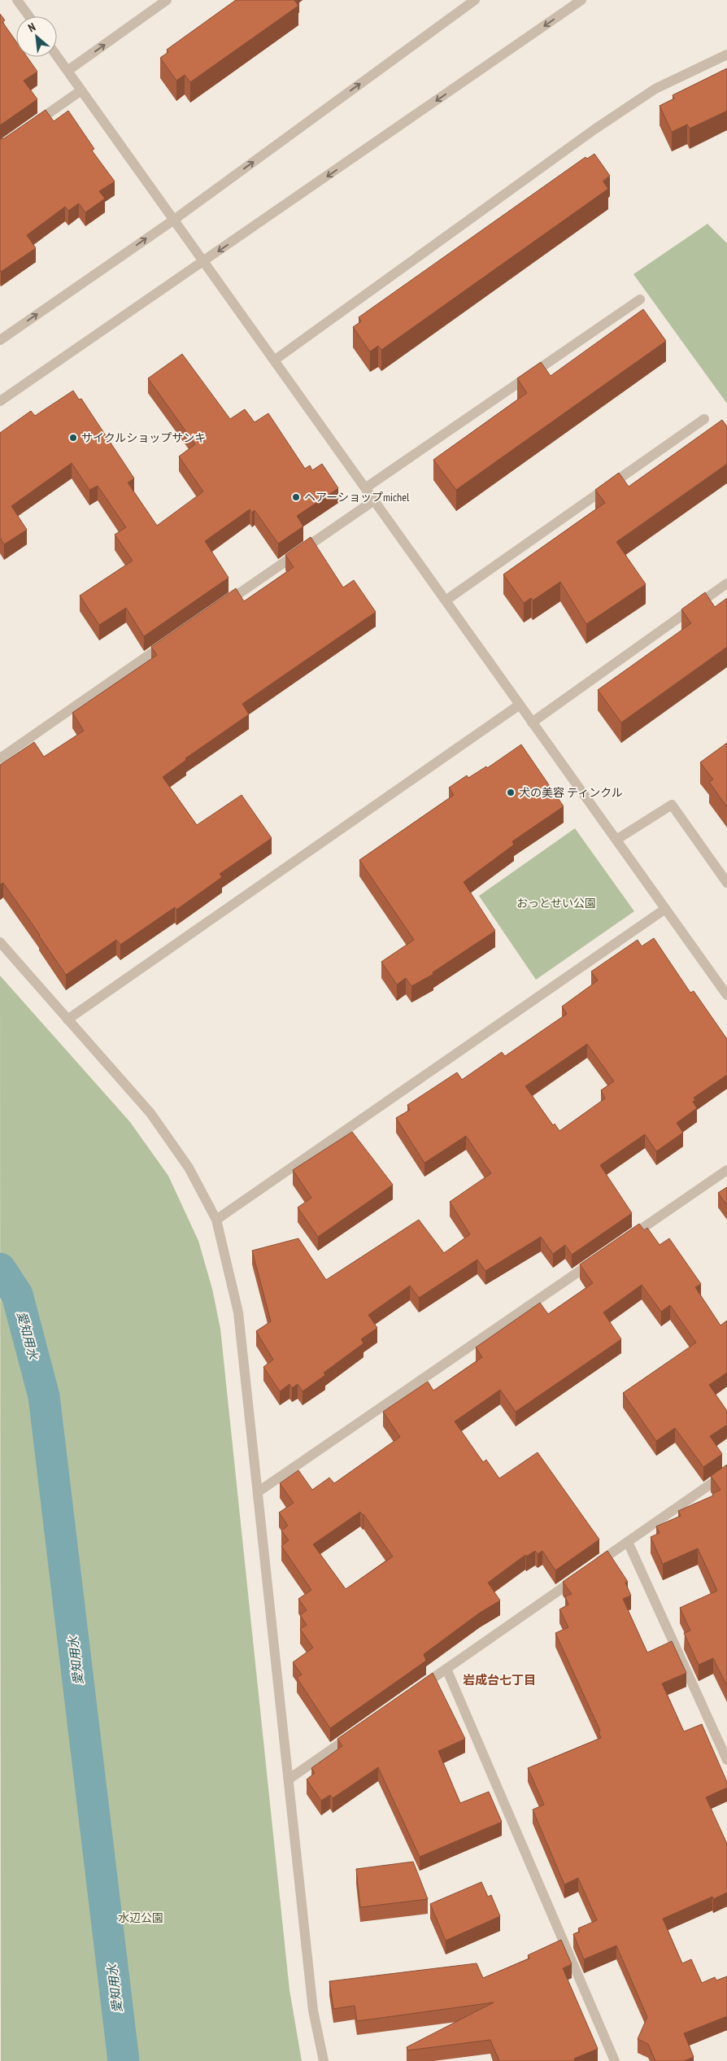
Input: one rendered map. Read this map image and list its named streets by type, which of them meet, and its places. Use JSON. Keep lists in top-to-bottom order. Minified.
{"districts":["岩成台七丁目"],"water":["愛知用水"],"parks":["おっとせい公園","水辺公園"],"places":["サイクルショップサンキ","ヘアーショップmichel","犬の美容 ティンクル"],"north":"top left"}
